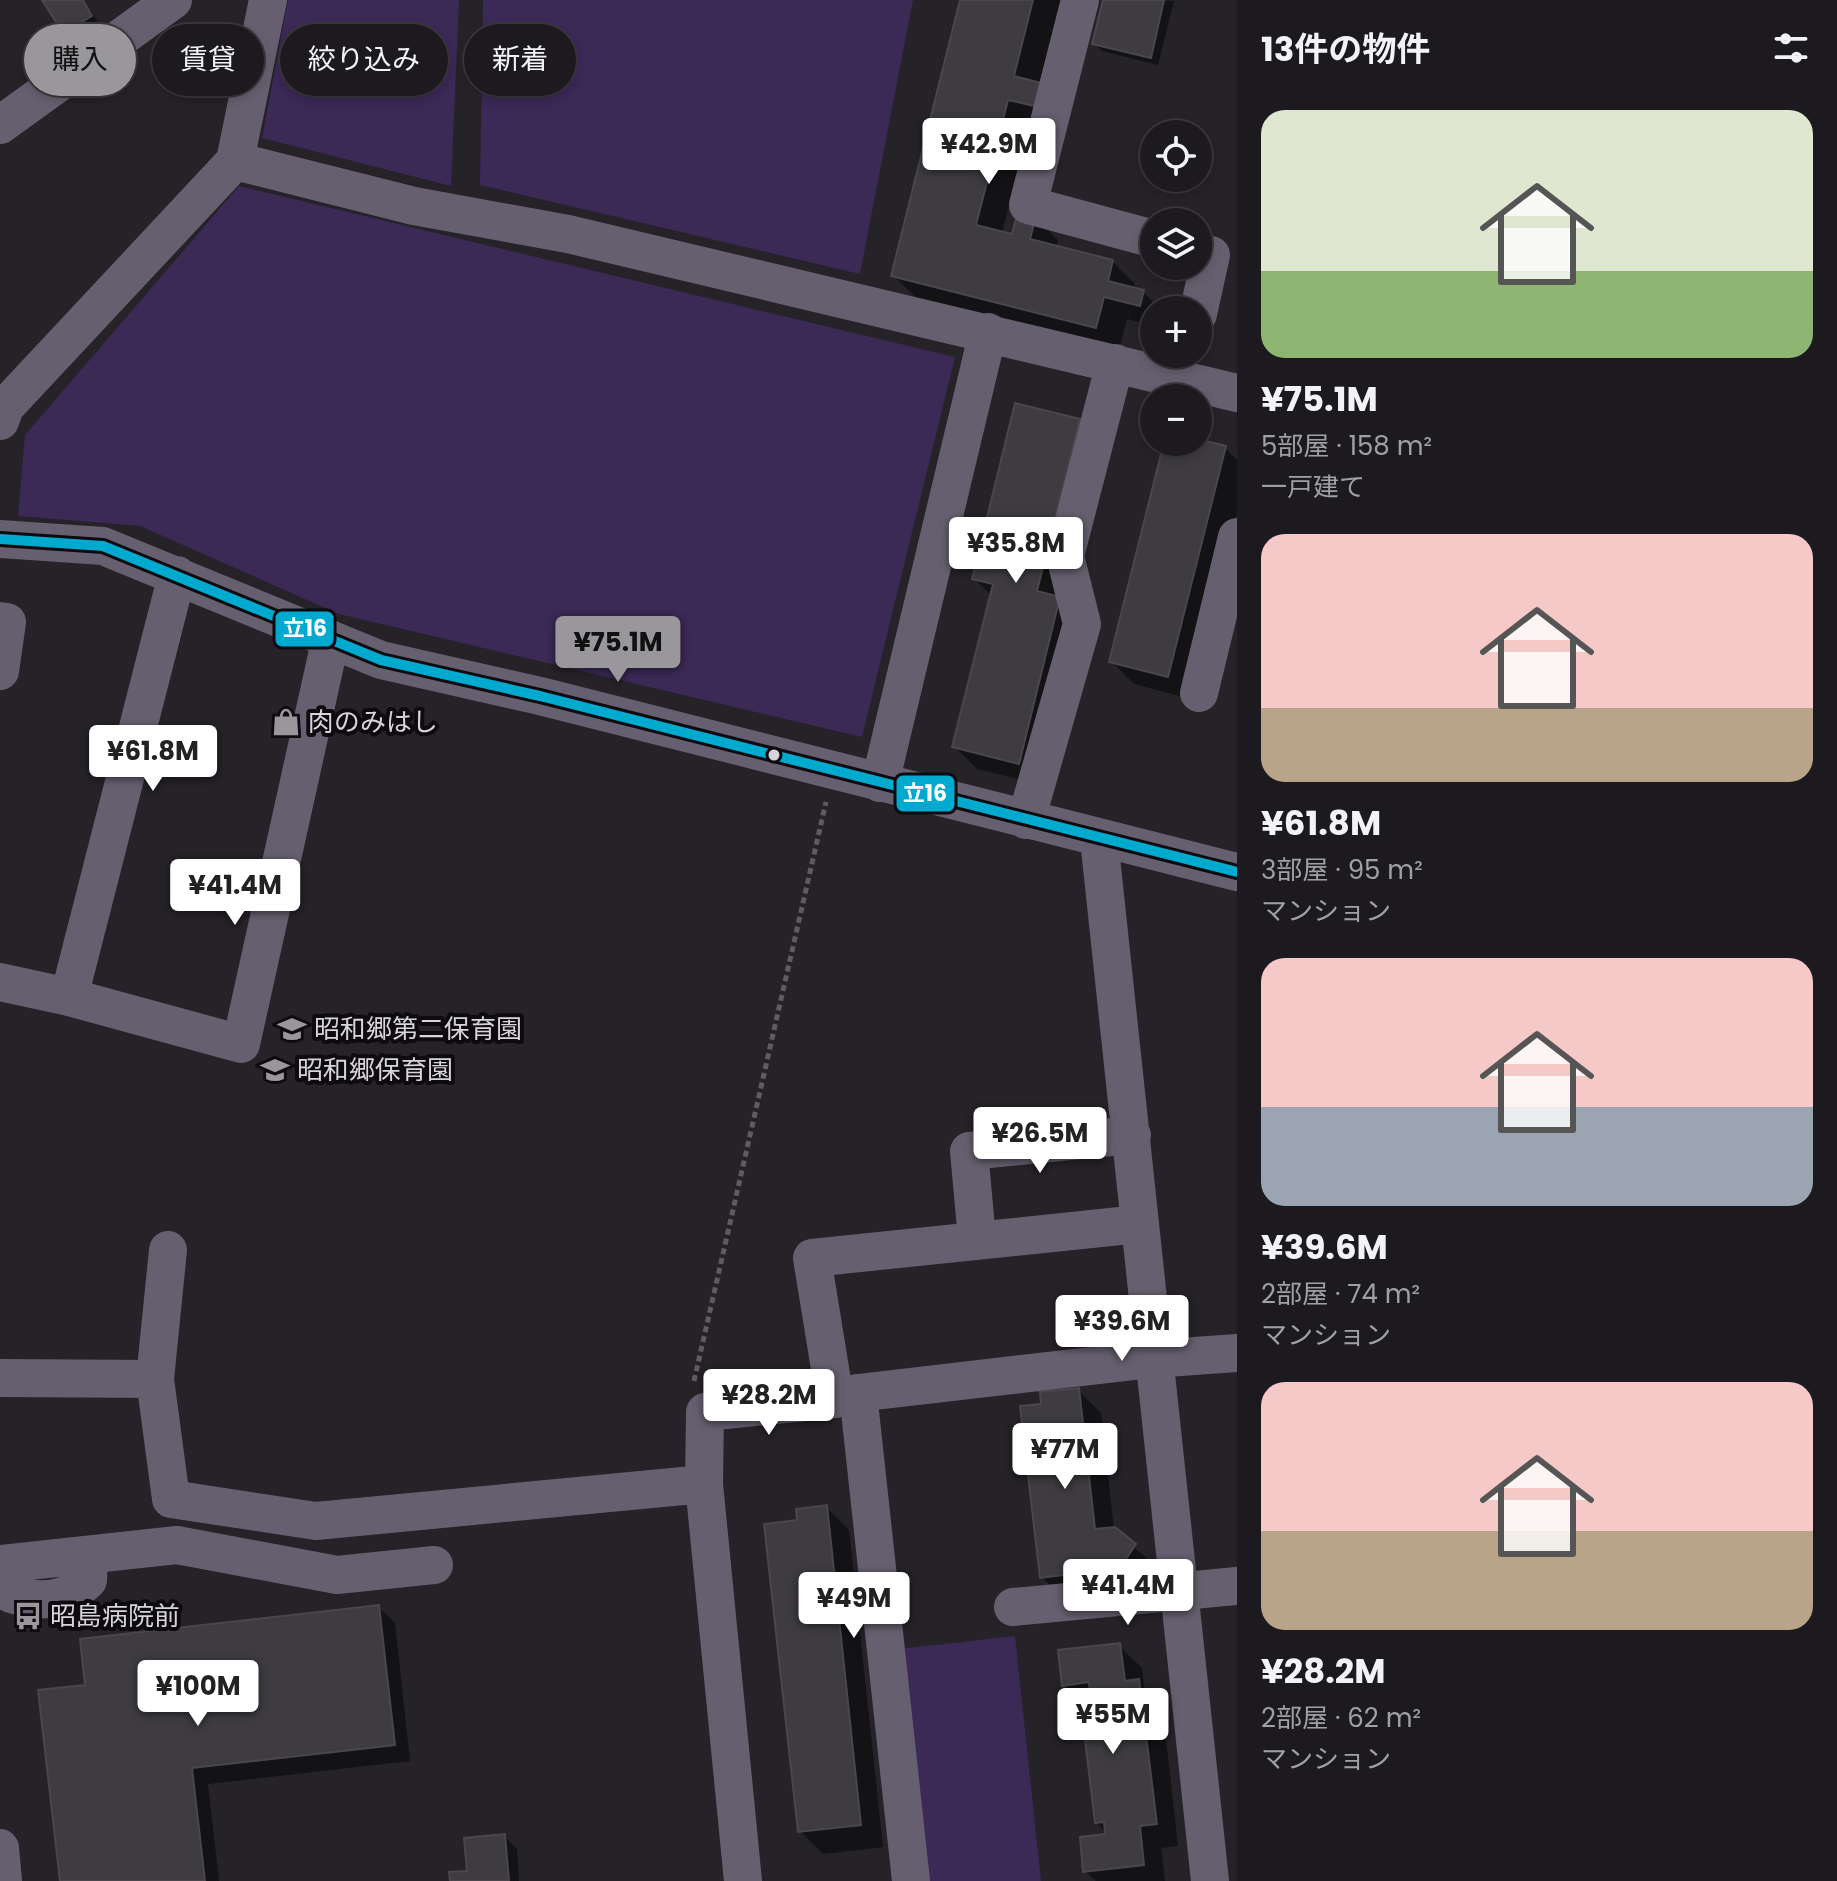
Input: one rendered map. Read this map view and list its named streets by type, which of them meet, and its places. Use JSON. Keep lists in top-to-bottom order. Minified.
{"places":{"shop":["肉のみはし"],"school or university":["昭和郷第二保育園","昭和郷保育園"],"bus stop":["昭島病院前"]},"lines":["transit line 立16"],"page":{"heading":"13件の物件","chip":["購入","賃貸","絞り込み","新着"],"list":[{"name":"¥75.1M","note":"5部屋 · 158 m² · 一戸建て"},{"name":"¥61.8M","note":"3部屋 · 95 m² · マンション"},{"name":"¥39.6M","note":"2部屋 · 74 m² · マンション"},{"name":"¥28.2M","note":"2部屋 · 62 m² · マンション"}],"price":["¥42.9M","¥35.8M","¥75.1M","¥61.8M","¥41.4M","¥26.5M","¥39.6M","¥28.2M","¥77M","¥41.4M","¥49M","¥100M","¥55M"],"map_buttons":["+","−"]}}
